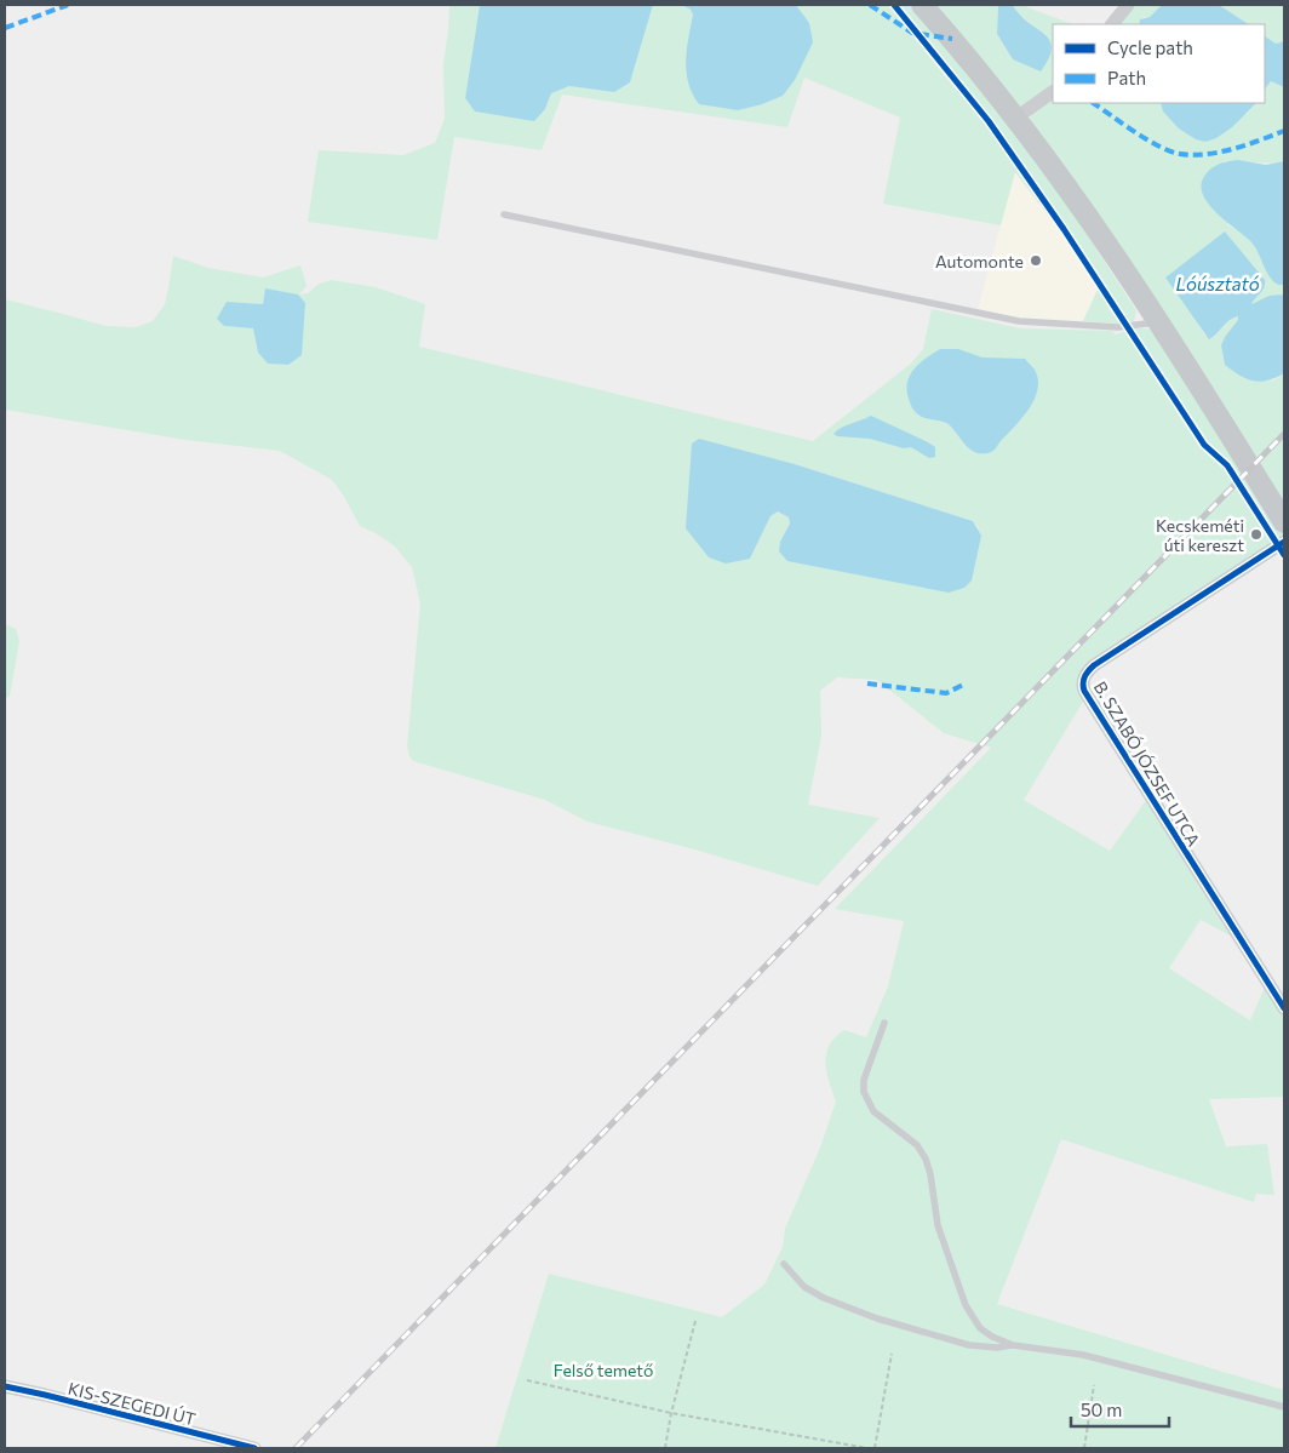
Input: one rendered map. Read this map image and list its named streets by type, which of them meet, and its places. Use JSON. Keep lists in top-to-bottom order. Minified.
{"streets":{"street":["B. SZABÓ JÓZSEF UTCA","KIS-SZEGEDI ÚT"]},"water":["Lóúsztató"],"parks":["Felső temető"],"places":["Automonte","Kecskeméti úti kereszt"],"legend":["Cycle path","Path"],"scale_bar":"50 m"}
